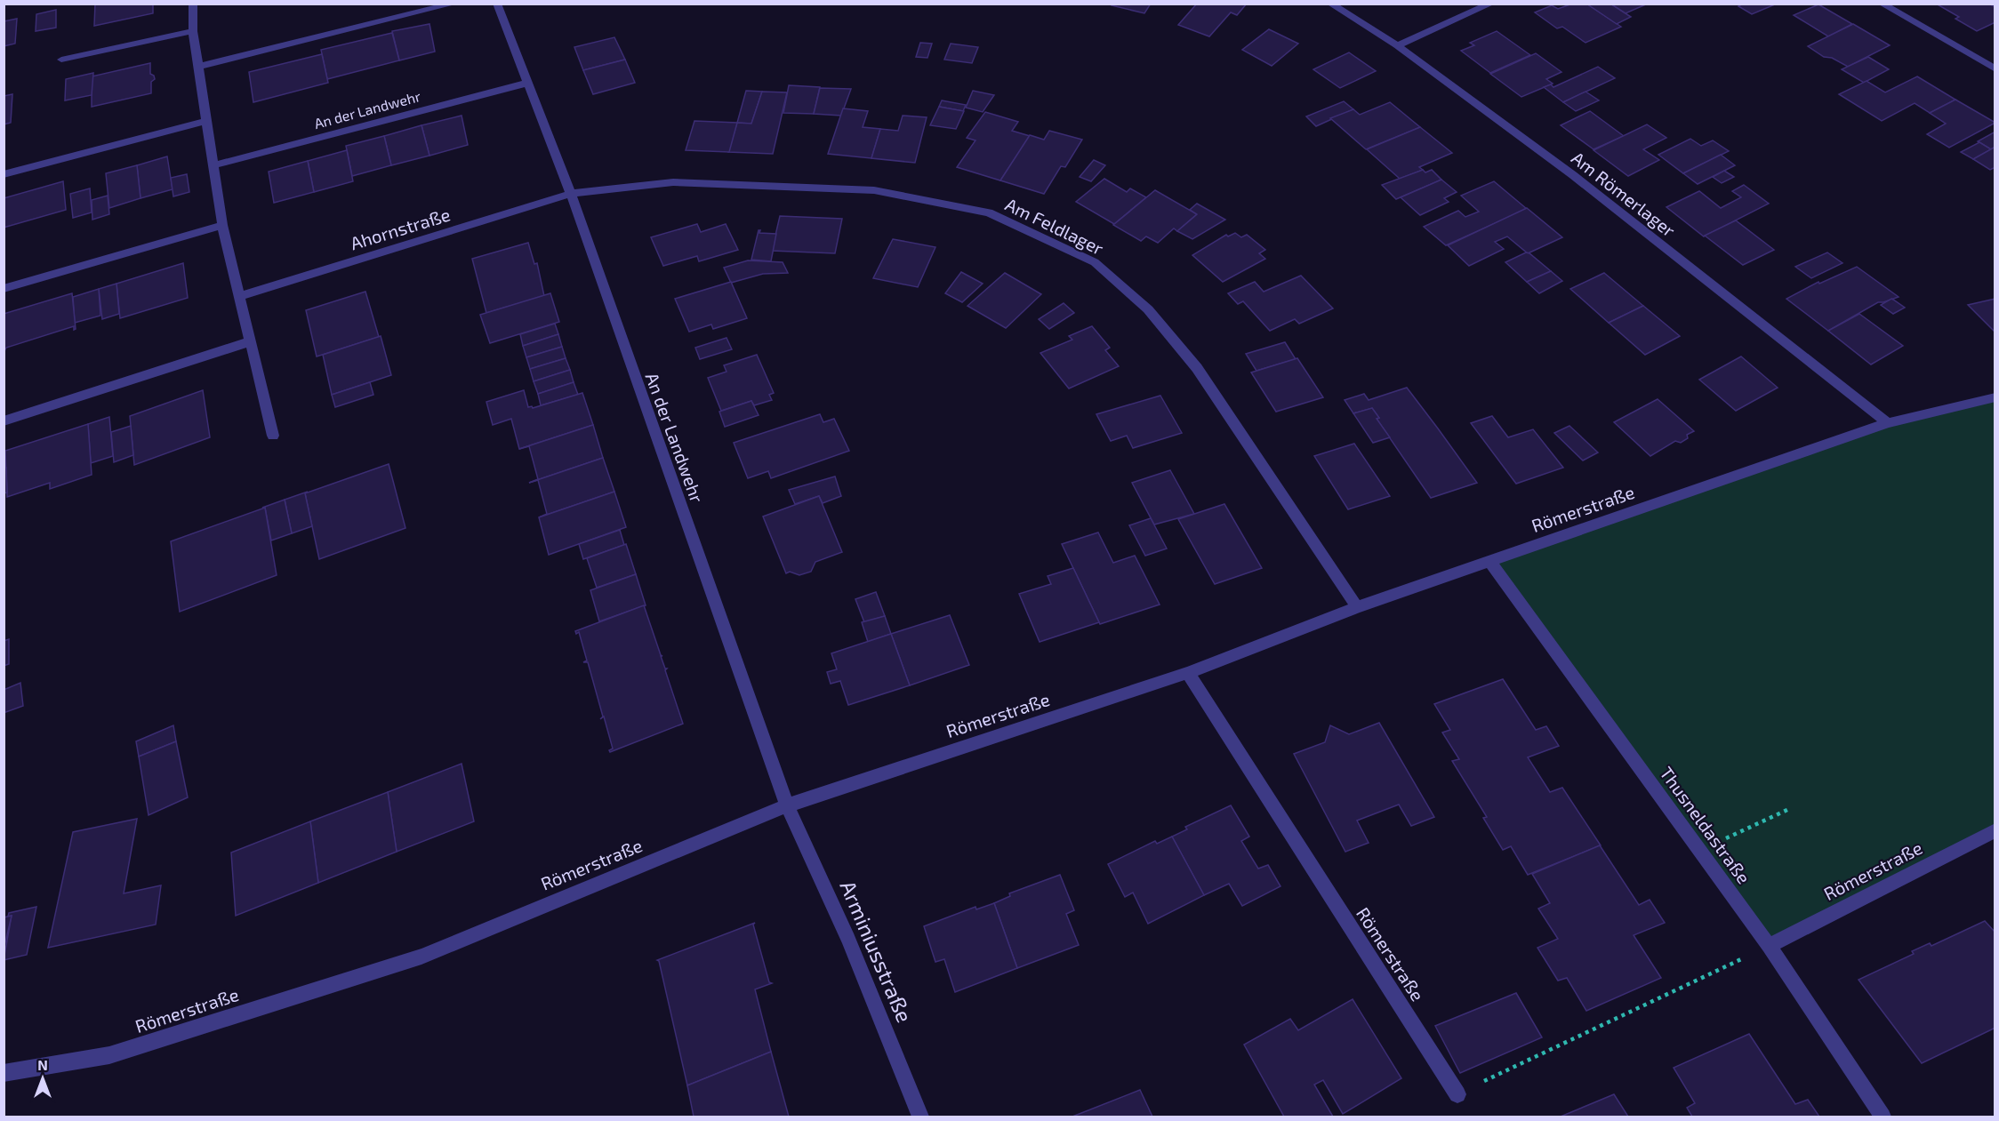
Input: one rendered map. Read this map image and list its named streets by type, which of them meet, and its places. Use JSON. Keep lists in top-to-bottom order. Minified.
{"streets":{"street":["An der Landwehr","Am Römerlager","Am Feldlager","Ahornstraße","Römerstraße","Thusneldastraße","Arminiusstraße"]},"crossings":[["An der Landwehr","Am Feldlager"],["An der Landwehr","Ahornstraße"],["An der Landwehr","Römerstraße"],["An der Landwehr","Arminiusstraße"],["Am Römerlager","Römerstraße"],["Am Feldlager","Ahornstraße"],["Am Feldlager","Römerstraße"],["Römerstraße","Thusneldastraße"],["Römerstraße","Arminiusstraße"]],"north":"top"}
